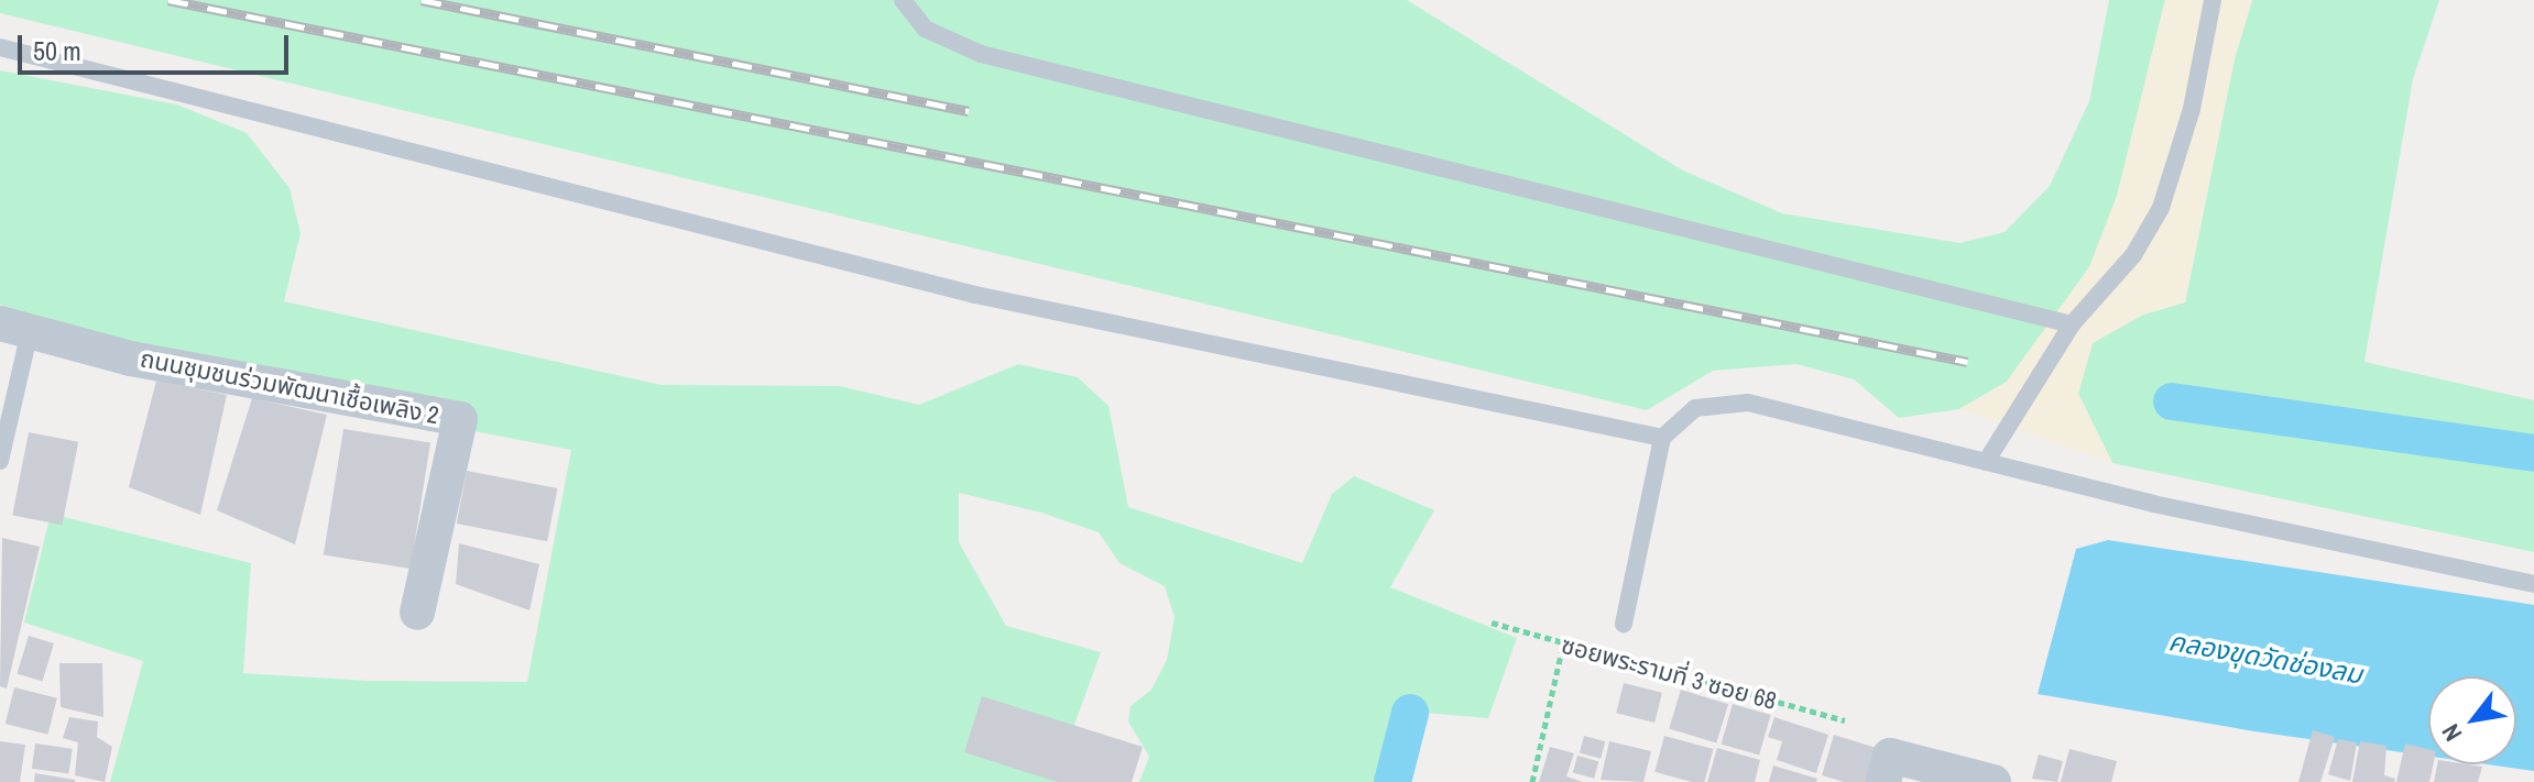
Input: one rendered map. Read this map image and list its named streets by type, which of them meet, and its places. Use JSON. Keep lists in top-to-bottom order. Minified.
{"streets":{"street":["ถนนชุมชนร่วมพัฒนาเชื้อเพลิง 2"],"path":["ซอยพระรามที่ 3 ซอย 68"]},"water":["คลองขุดวัดช่องลม"],"scale_bar":"50 m","north":"bottom left"}
